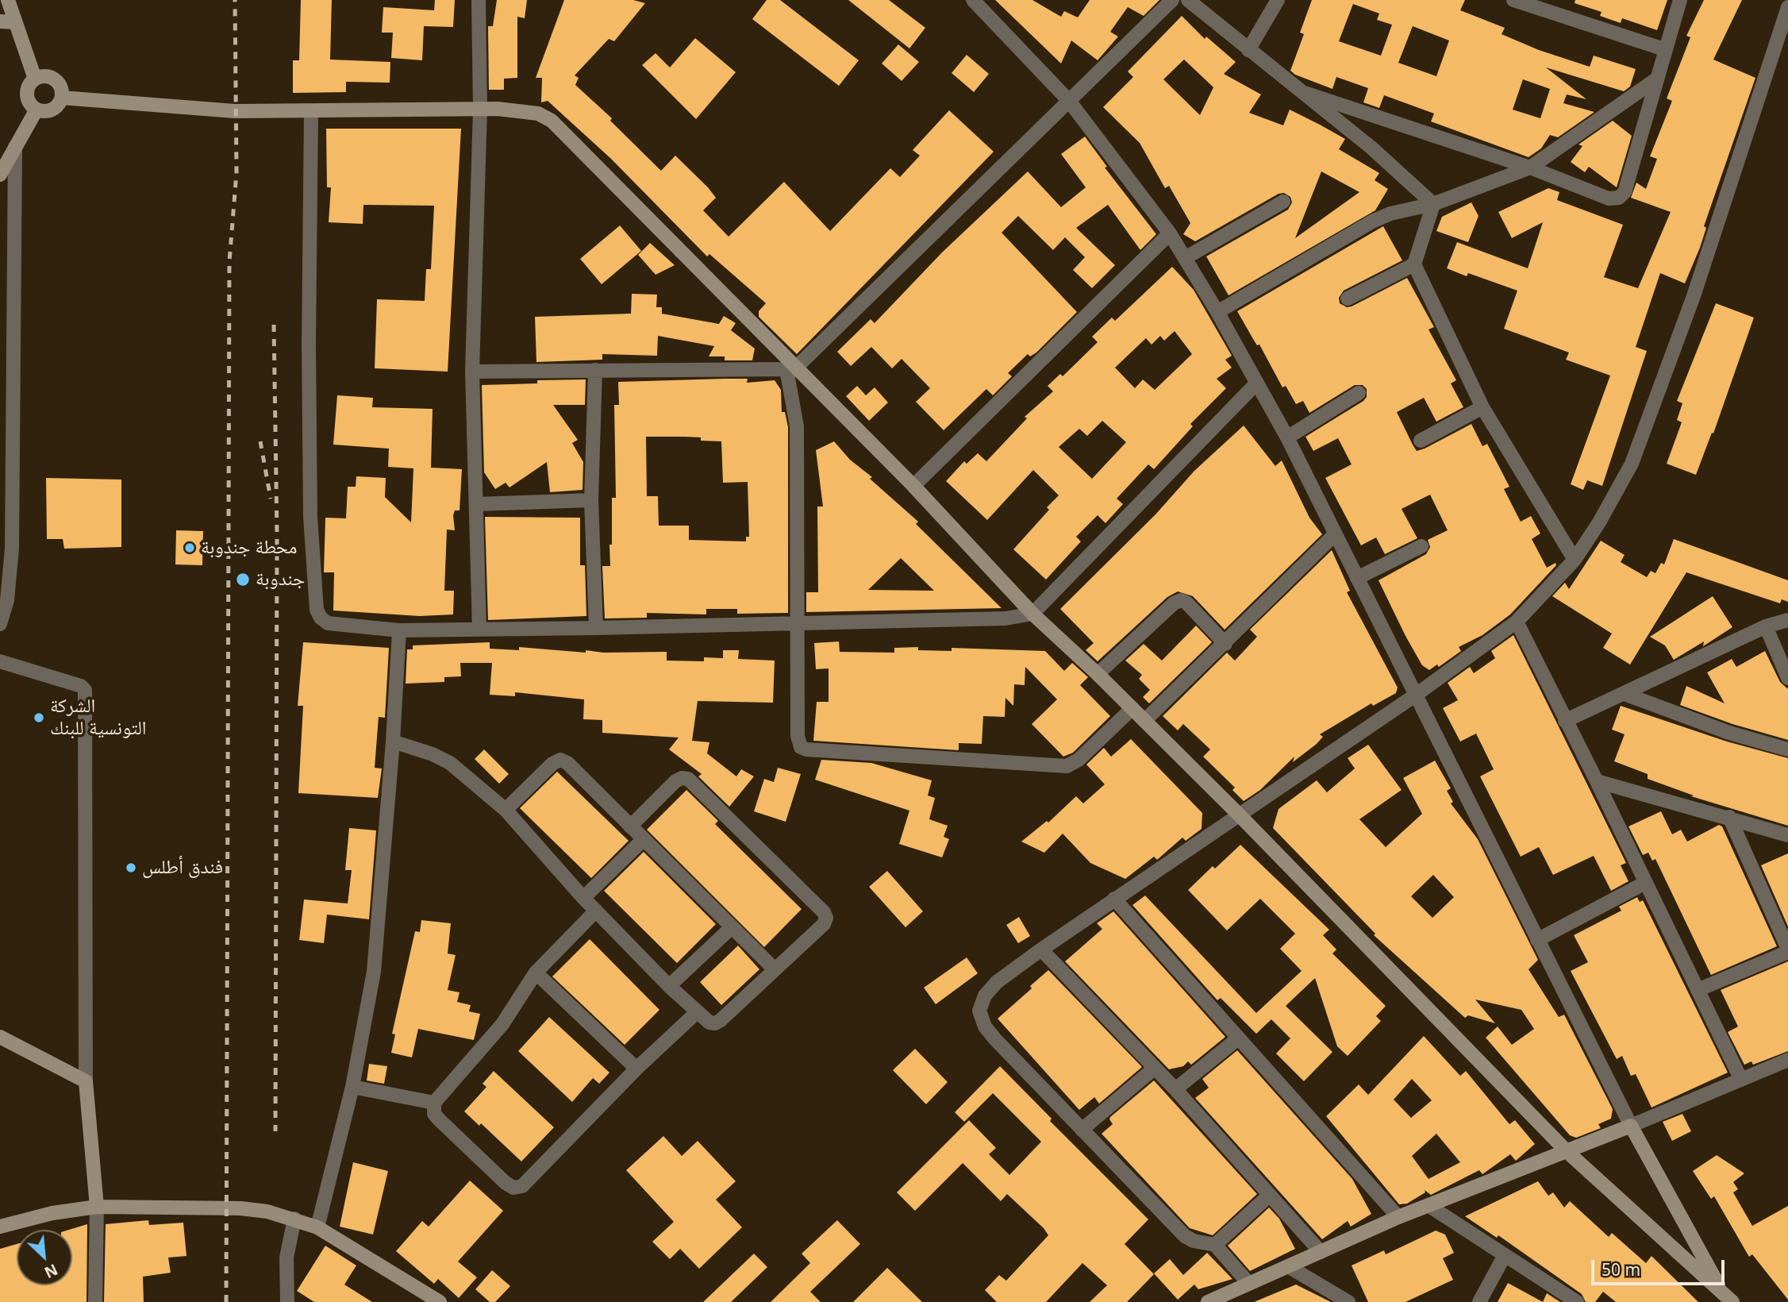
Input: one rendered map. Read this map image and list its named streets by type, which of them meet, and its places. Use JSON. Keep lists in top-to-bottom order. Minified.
{"places":["محطة جندوبة","جندوبة","الشركة التونسية للبنك","فندق أطلس"],"scale_bar":"50 m","north":"bottom right"}
